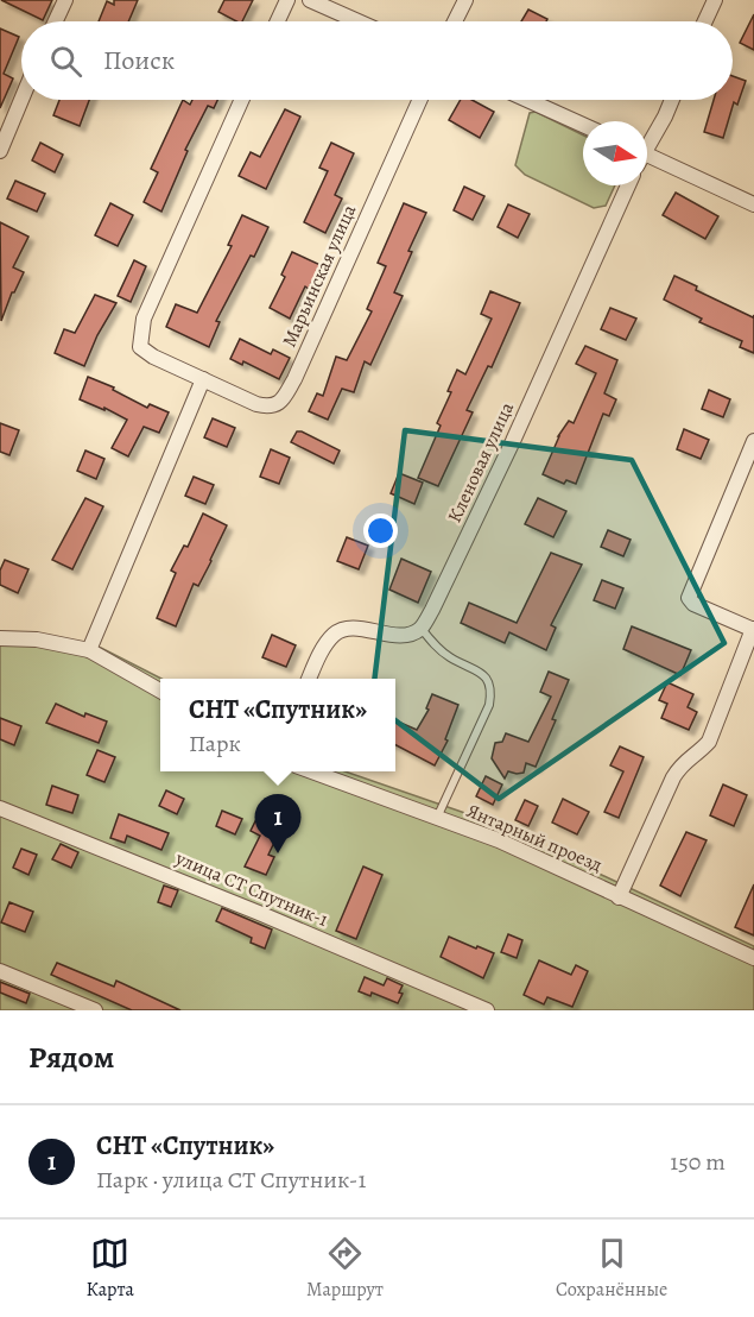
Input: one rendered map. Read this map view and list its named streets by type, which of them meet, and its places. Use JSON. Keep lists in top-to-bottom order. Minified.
{"streets":{"street":["Марьинская улица","Кленовая улица","Янтарный проезд","улица СТ Спутник-1"]},"north":"right","page":{"search":"Поиск","popup":["СНТ «Спутник»","Парк"],"pins":"1","heading":"Рядом","list":[{"mark":"1","name":"СНТ «Спутник»","note":"Парк · улица СТ Спутник-1","value":"150 m"}],"nav":["Карта","Маршрут","Сохранённые"]}}
